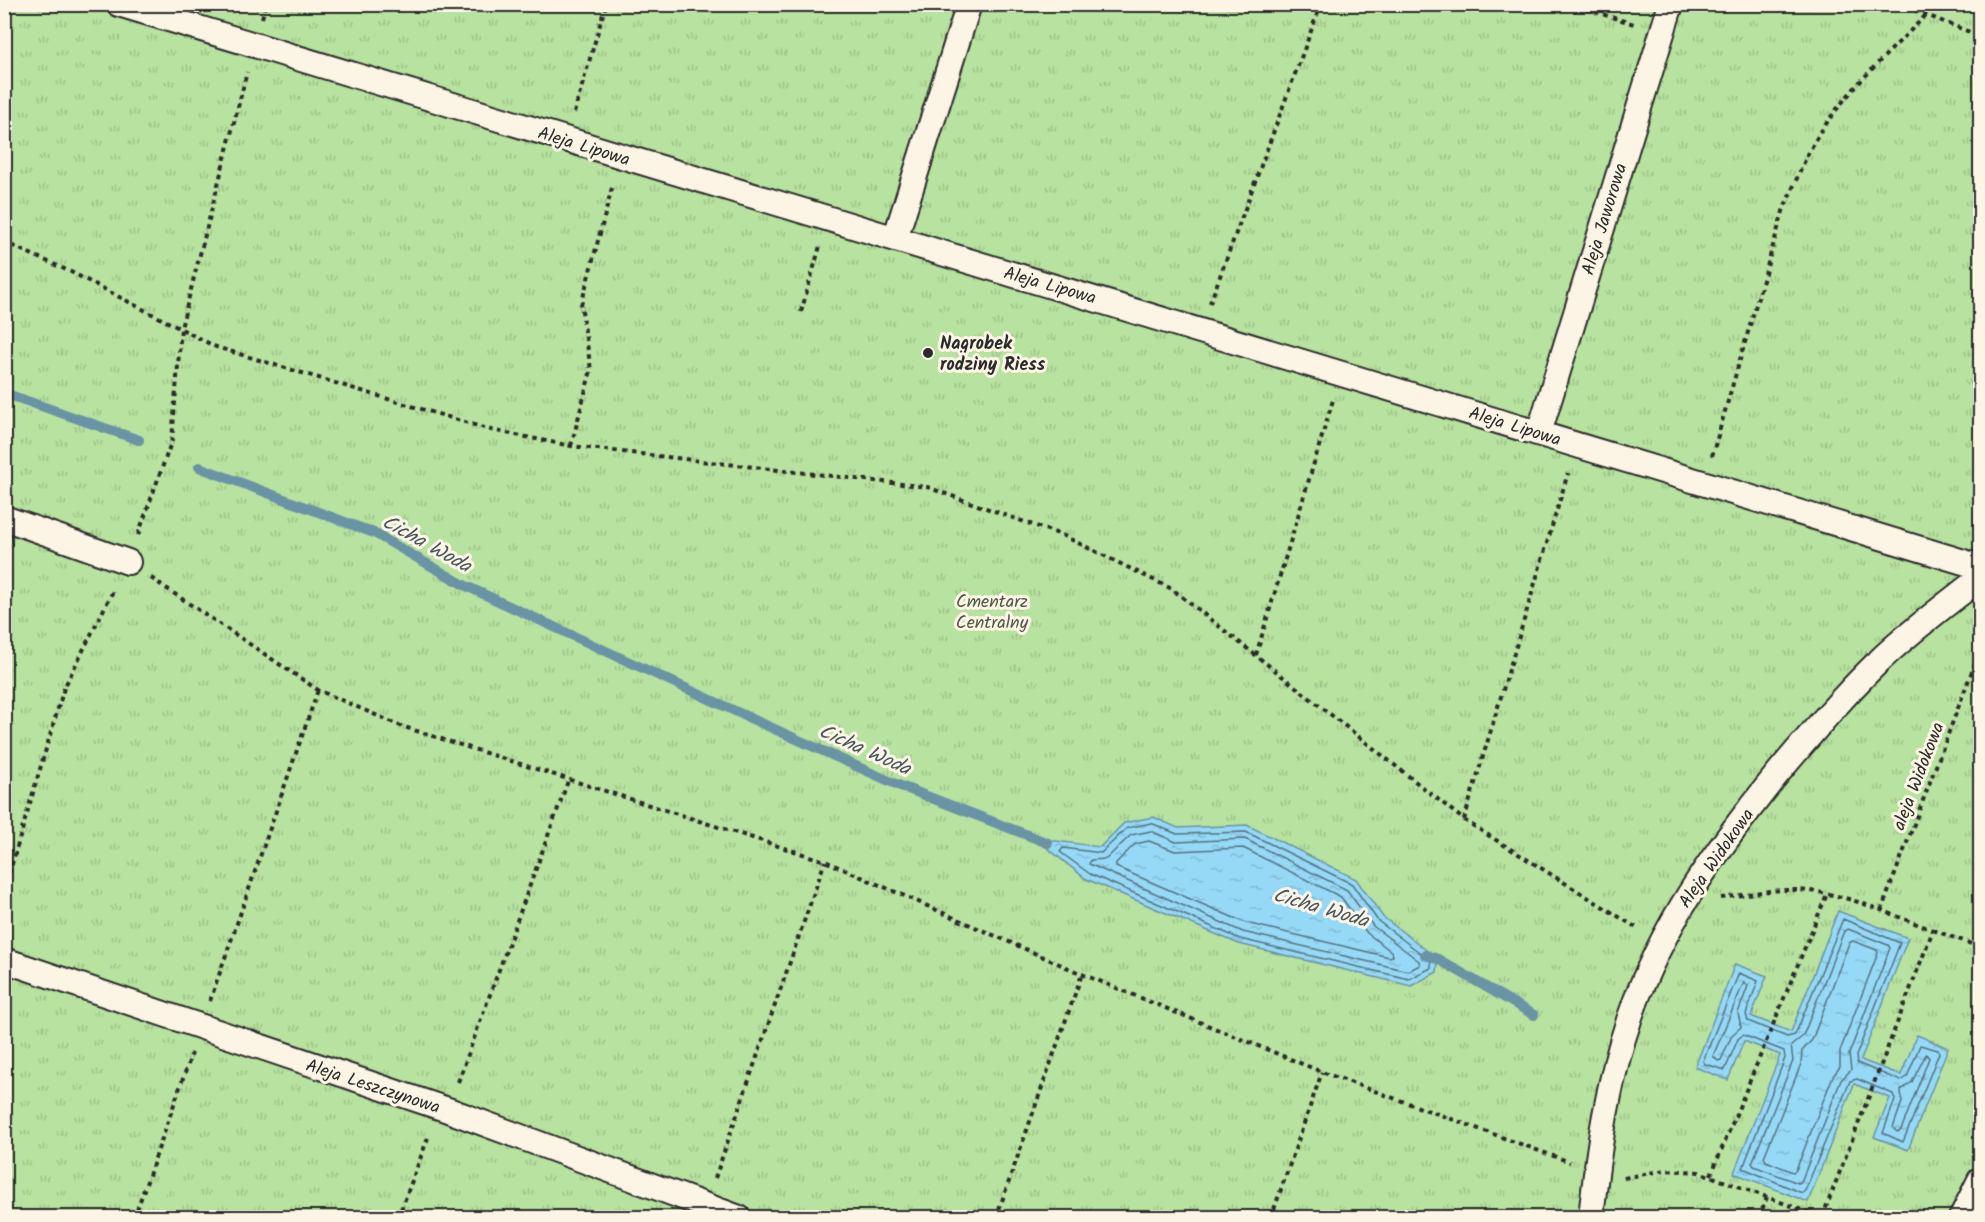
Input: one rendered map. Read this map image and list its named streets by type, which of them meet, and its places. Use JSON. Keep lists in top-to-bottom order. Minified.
{"streets":{"street":["Aleja Lipowa","Aleja Jaworowa","Aleja Widokowa","Aleja Leszczynowa"],"path":["aleja Widokowa"]},"crossings":[["Aleja Lipowa","Aleja Jaworowa"]],"water":["Cicha Woda"],"parks":["Cmentarz Centralny"],"places":["Nagrobek rodziny Riess"]}
